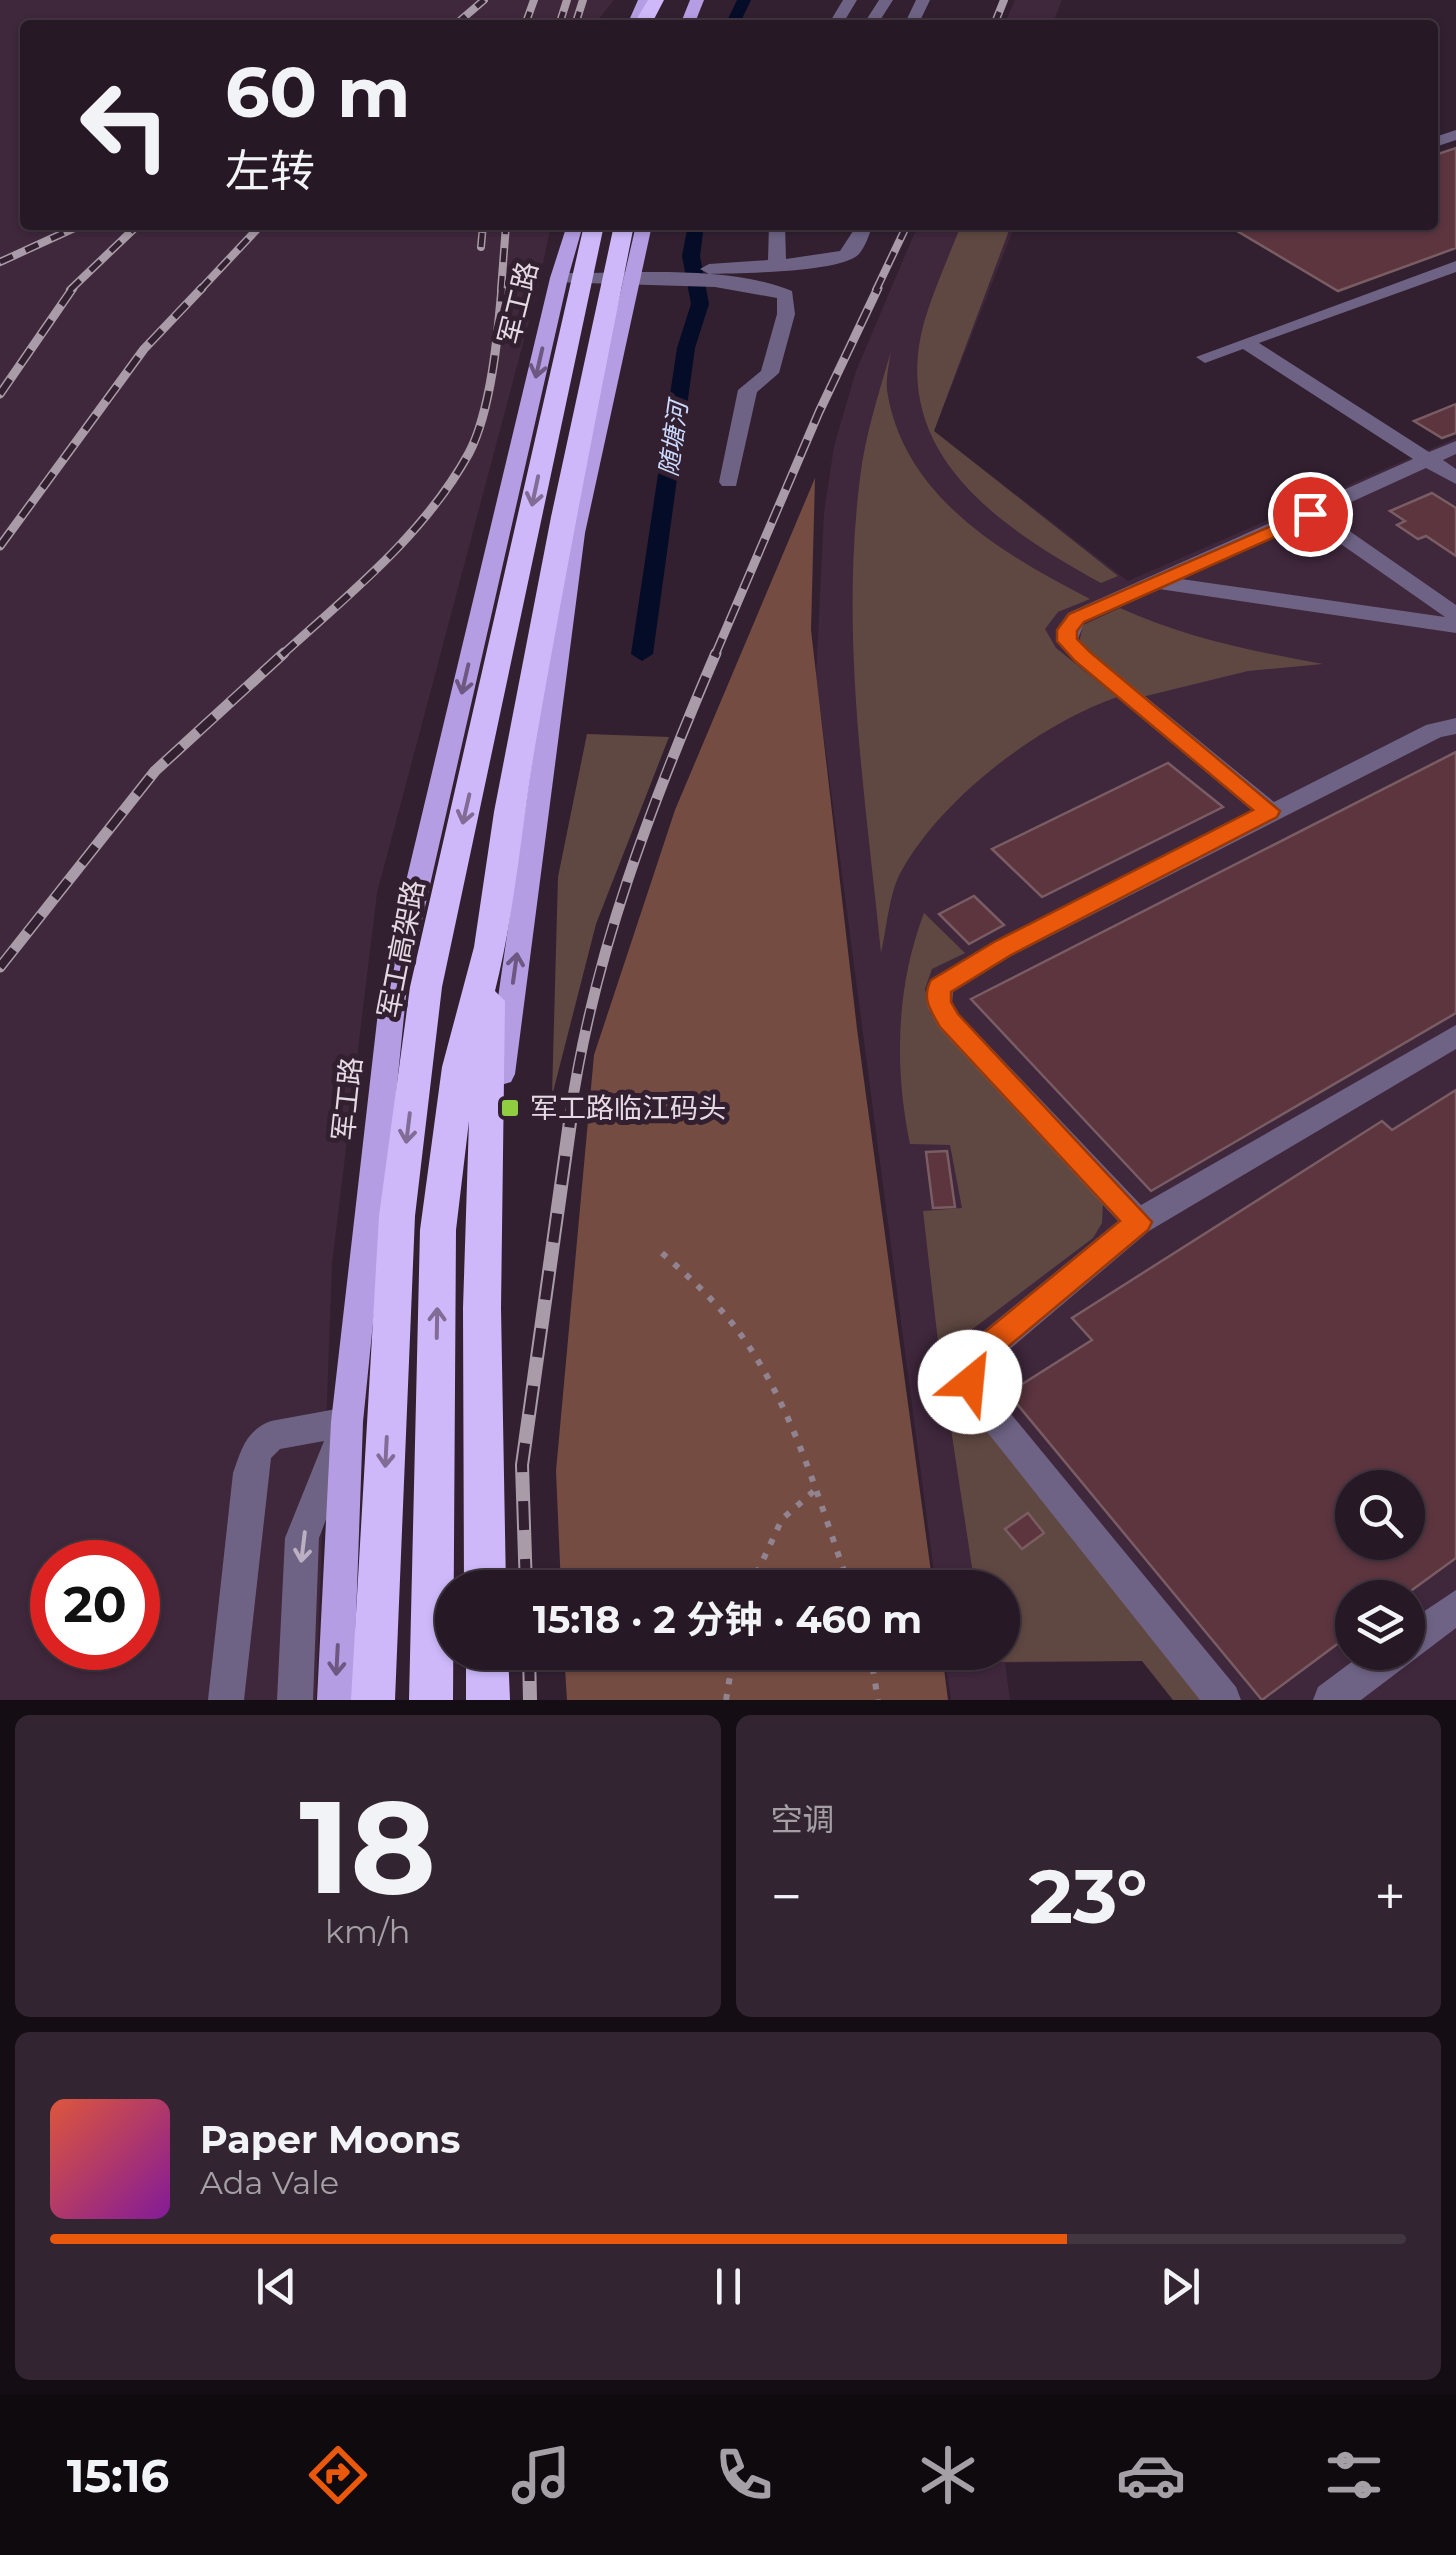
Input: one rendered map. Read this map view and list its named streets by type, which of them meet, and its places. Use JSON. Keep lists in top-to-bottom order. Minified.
{"streets":{"highway":["军工高架路"],"main road":["军工路"]},"water":["随塘河"],"places":{"transit":["军工路临江码头"]},"page":{"turn":["60 m","左转"],"limit":"20","trip":"15:18 · 2 分钟 · 460 m","tile":[["18","km/h"],"空调"],"heat":["−","23°","+"],"song":["Paper Moons","Ada Vale"],"tabs":"15:16"}}
